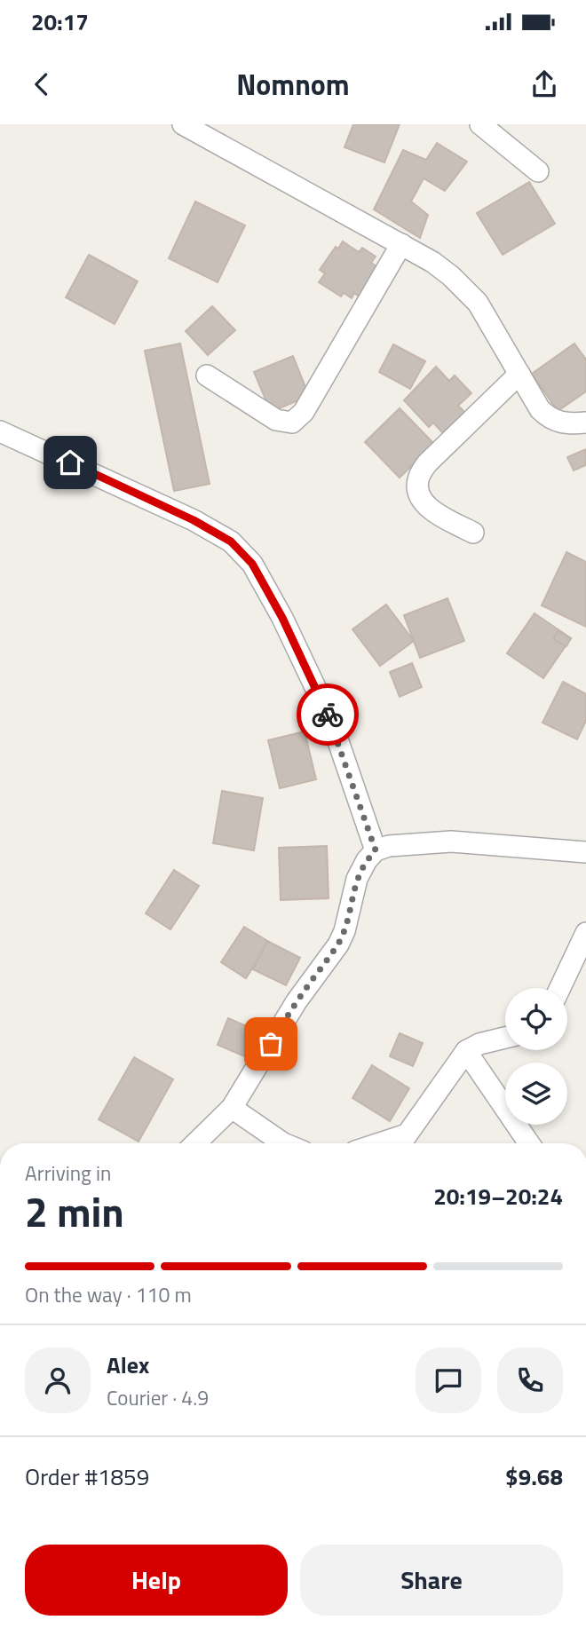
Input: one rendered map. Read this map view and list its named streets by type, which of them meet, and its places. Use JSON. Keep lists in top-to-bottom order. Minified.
{"page":{"status":"20:17","header":"Nomnom","heading":["2 min","Arriving in","20:19–20:24"],"panel":["Alex","Courier · 4.9","Order #1859","$9.68"],"bar":"On the way · 110 m","buttons":["Help","Share"]}}
